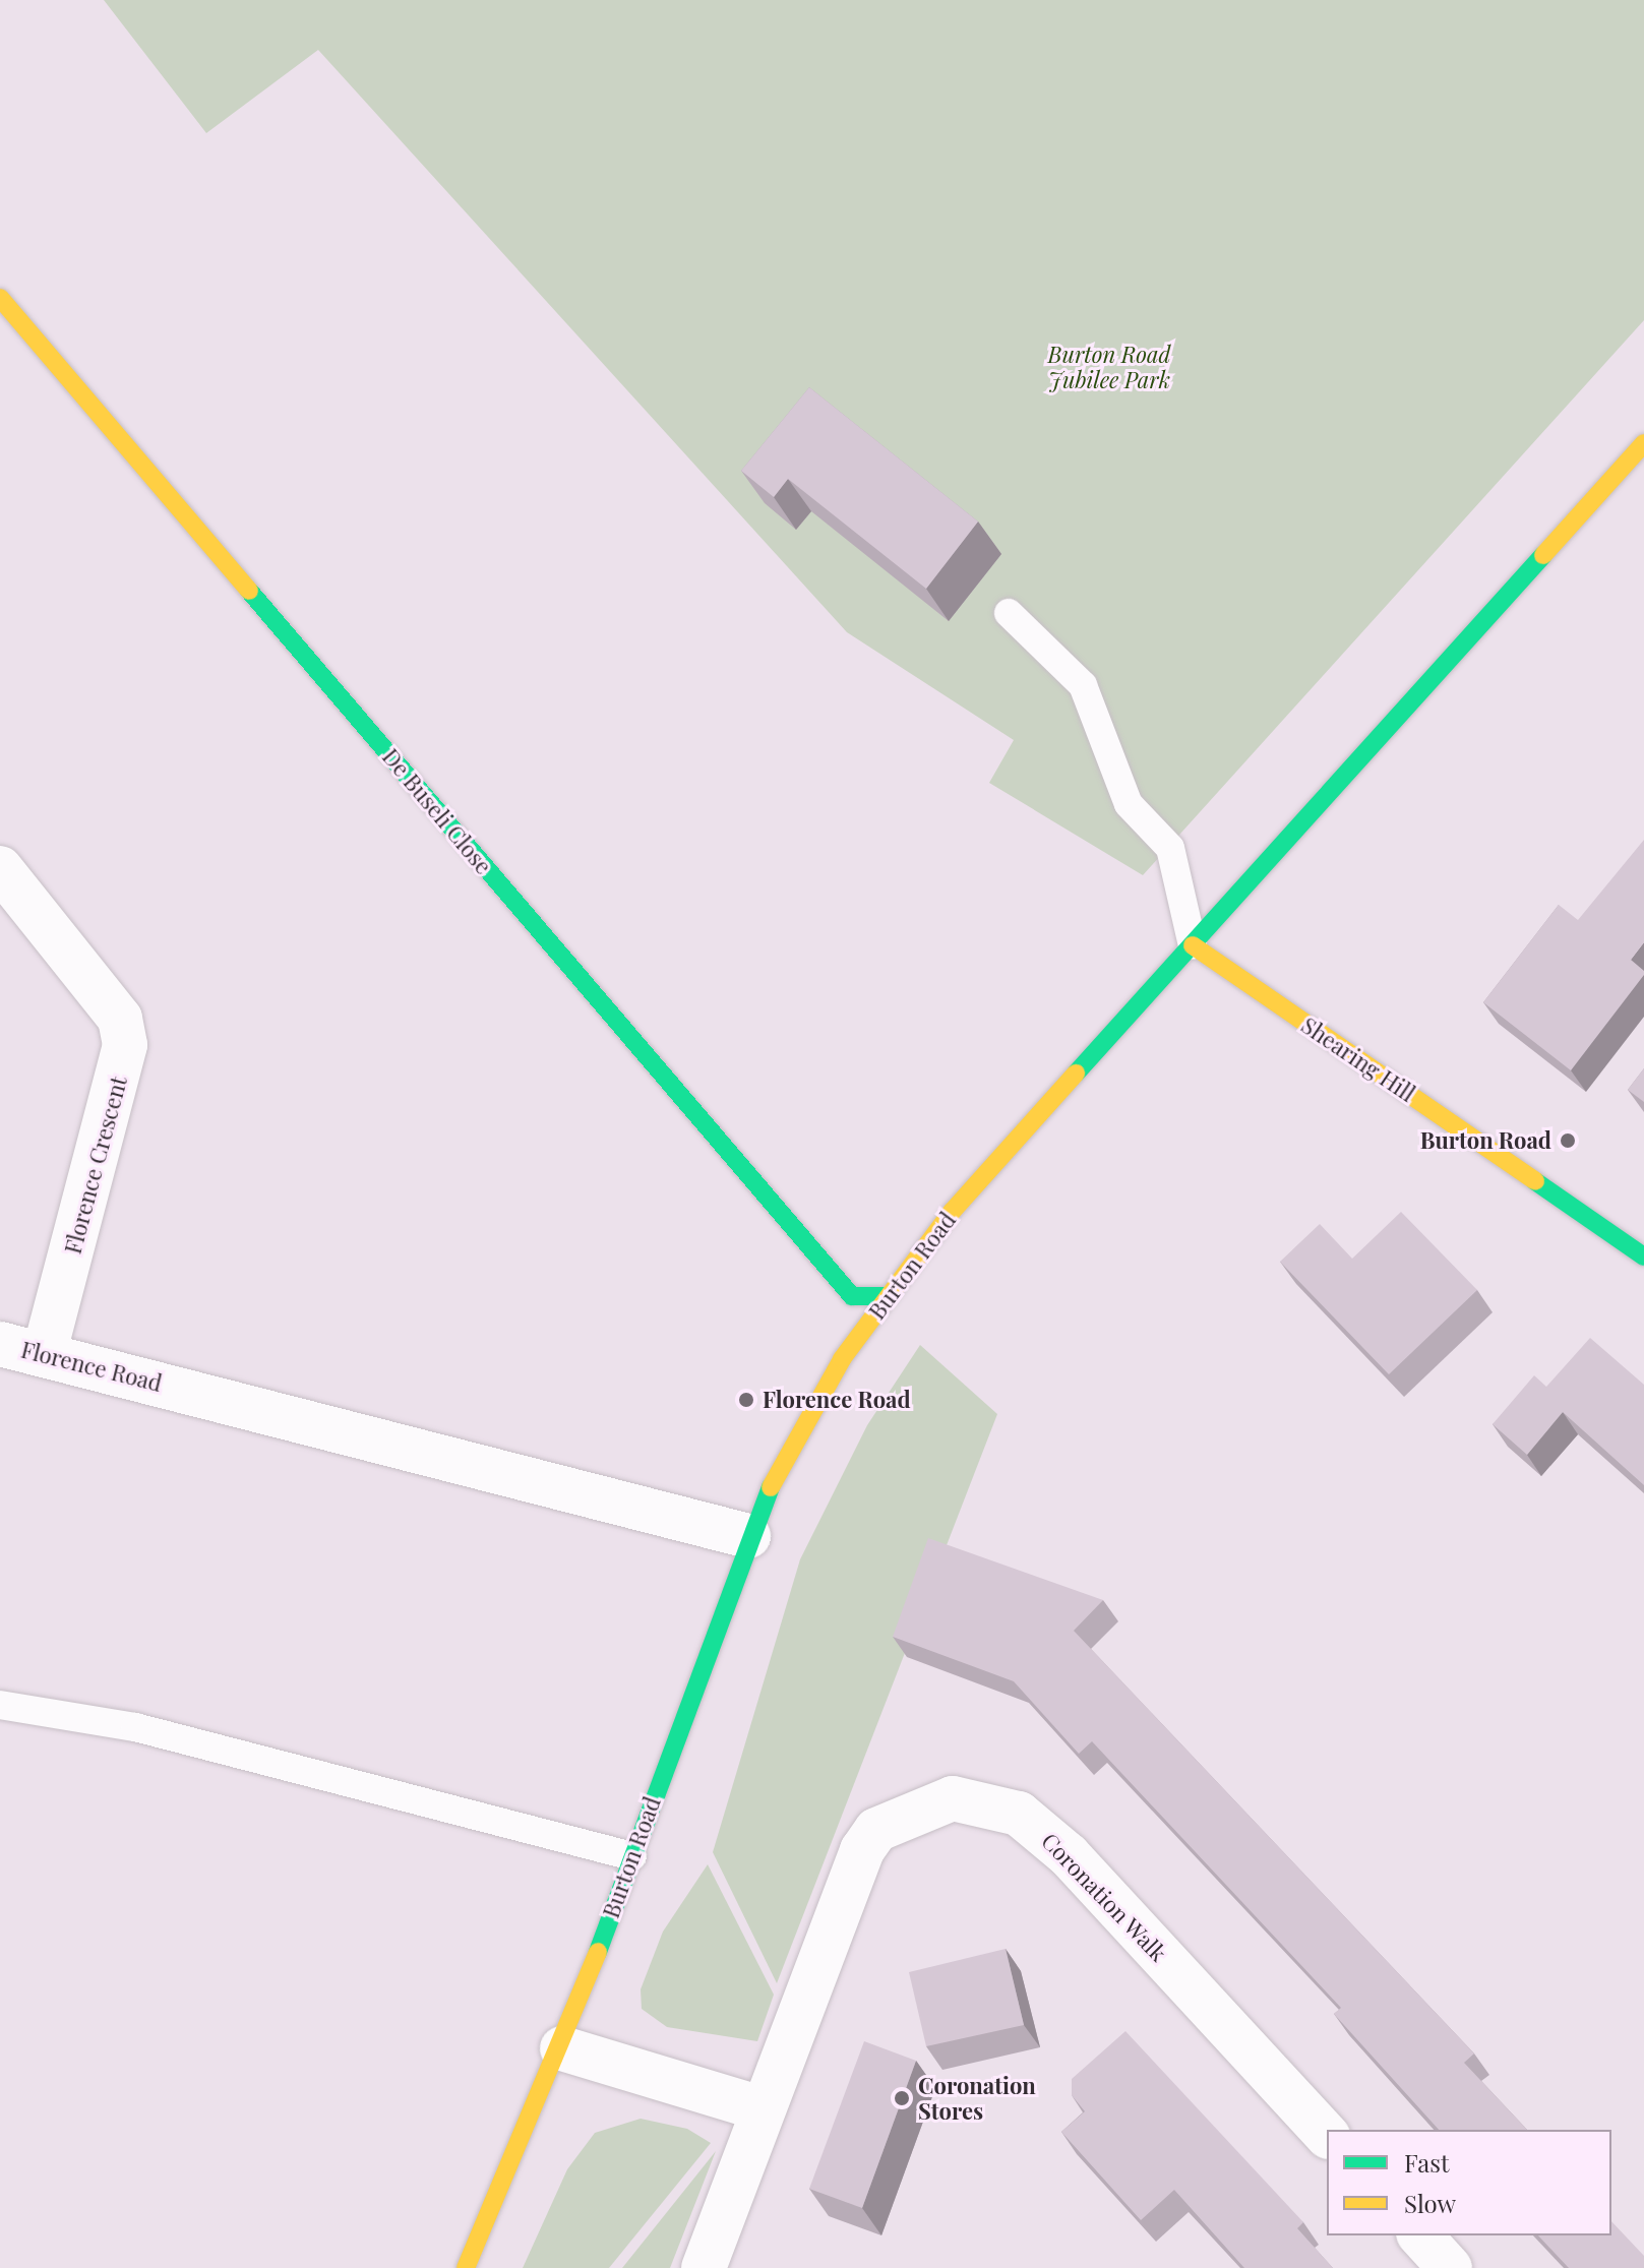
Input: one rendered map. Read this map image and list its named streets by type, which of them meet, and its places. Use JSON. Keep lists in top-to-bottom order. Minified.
{"streets":{"street":["De Buseli Close","Shearing Hill","Florence Crescent","Burton Road","Florence Road","Coronation Walk"]},"crossings":[["De Buseli Close","Burton Road"],["Shearing Hill","Burton Road"],["Florence Crescent","Florence Road"],["Burton Road","Florence Road"]],"parks":["Burton Road Jubilee Park"],"places":["Burton Road","Florence Road","Coronation Stores"],"legend":["Fast","Slow"]}
